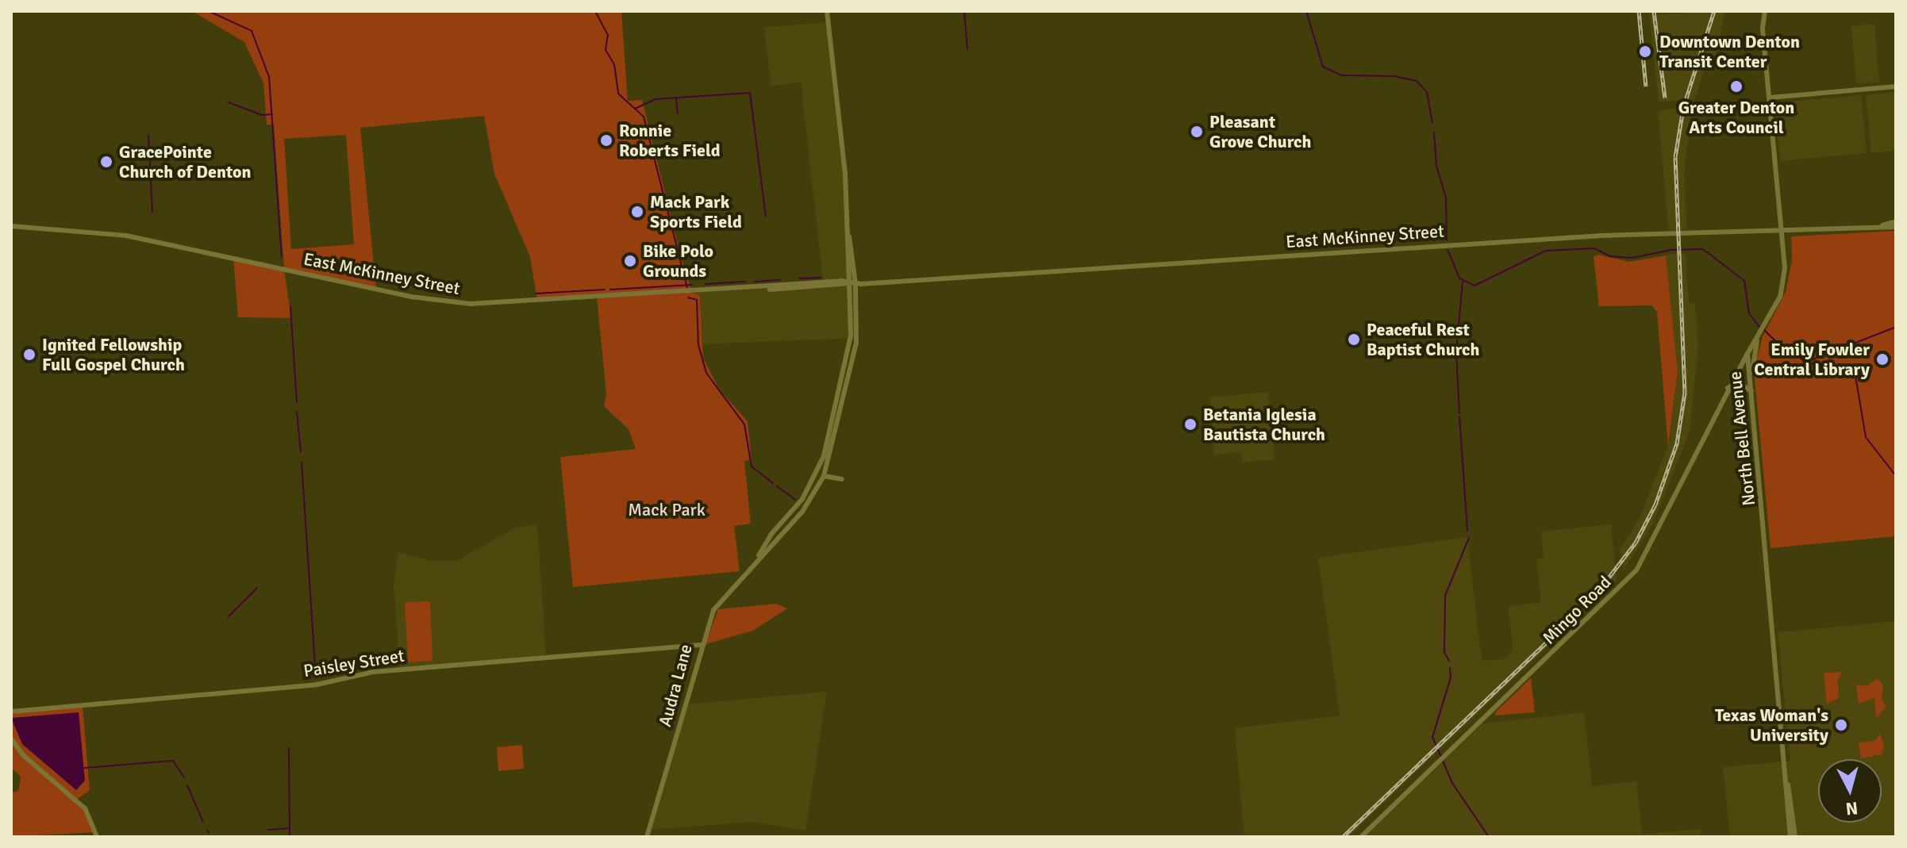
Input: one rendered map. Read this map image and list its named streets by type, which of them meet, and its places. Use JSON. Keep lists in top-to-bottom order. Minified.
{"streets":{"main road":["East McKinney Street","North Bell Avenue","Mingo Road","Paisley Street","Audra Lane"]},"crossings":[["East McKinney Street","North Bell Avenue"],["East McKinney Street","Audra Lane"],["North Bell Avenue","Mingo Road"],["Paisley Street","Audra Lane"]],"parks":["Mack Park"],"places":["Downtown Denton Transit Center","Greater Denton Arts Council","Pleasant Grove Church","Ronnie Roberts Field","GracePointe Church of Denton","Mack Park Sports Field","Bike Polo Grounds","Peaceful Rest Baptist Church","Ignited Fellowship Full Gospel Church","Emily Fowler Central Library","Betania Iglesia Bautista Church","Texas Woman's University"],"north":"bottom"}
